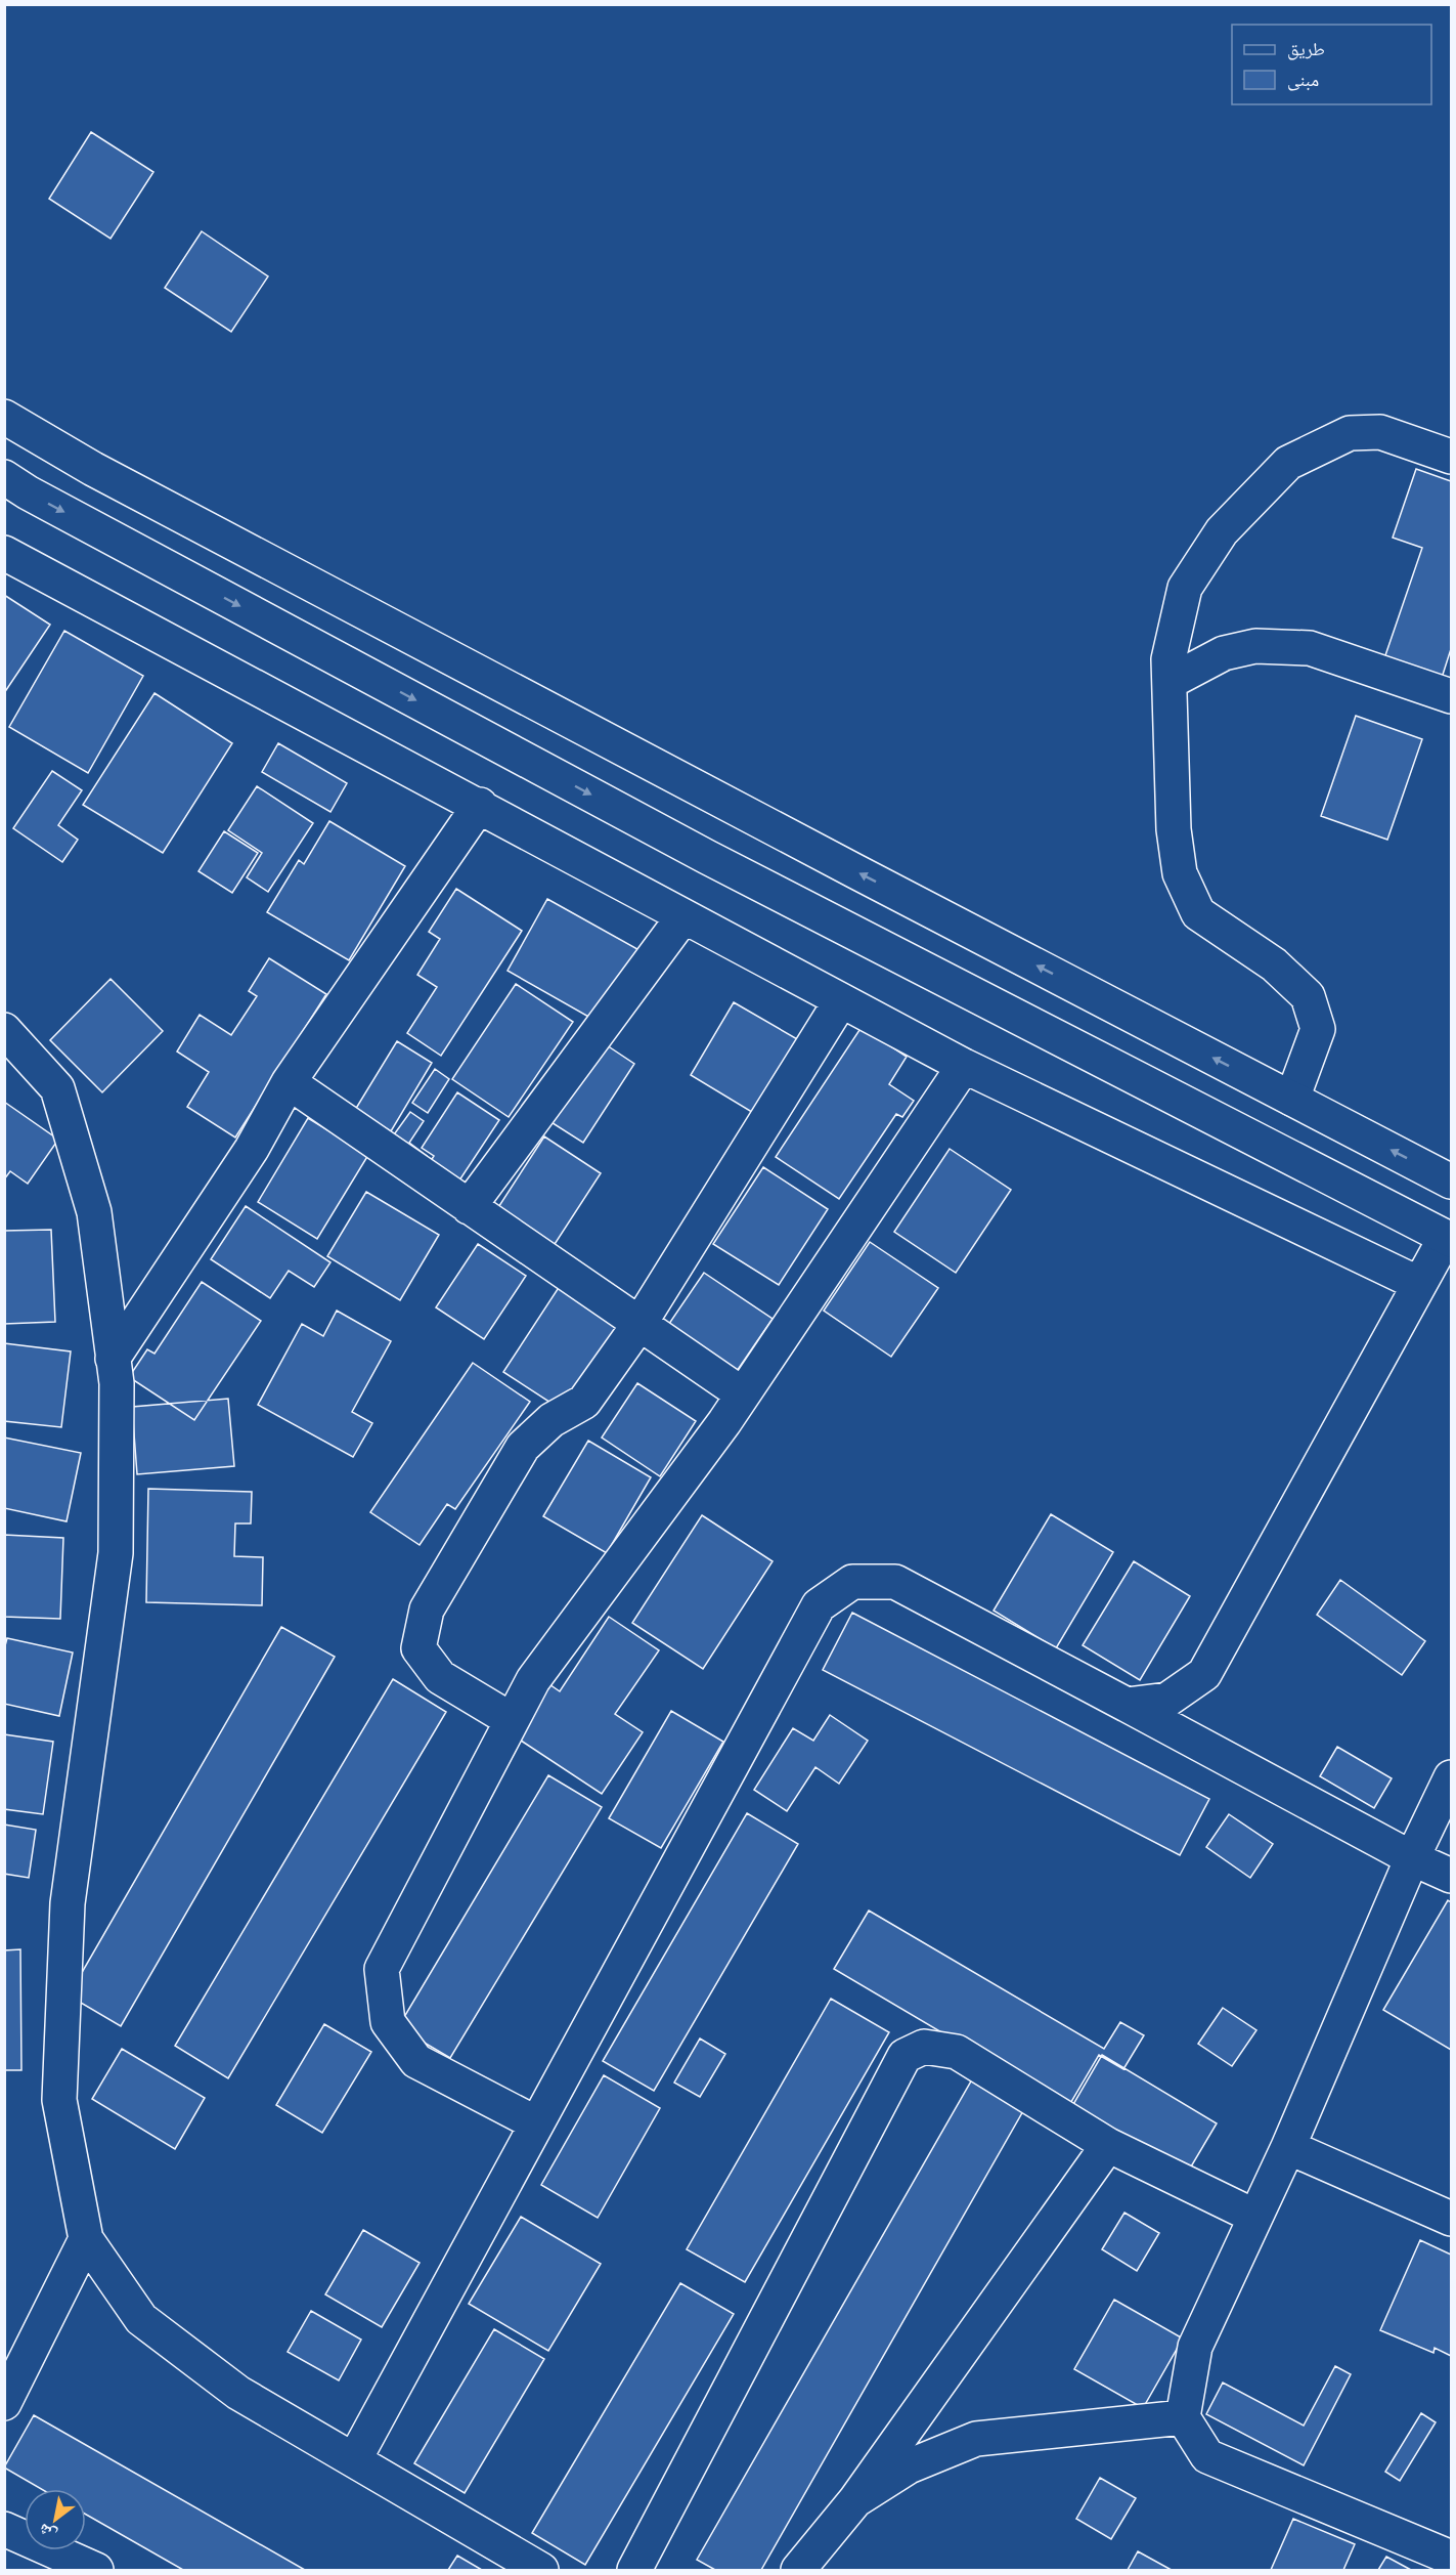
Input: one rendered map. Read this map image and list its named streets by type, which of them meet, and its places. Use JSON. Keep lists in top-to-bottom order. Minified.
{"legend":["طريق","مبنى"],"north":"bottom left"}
